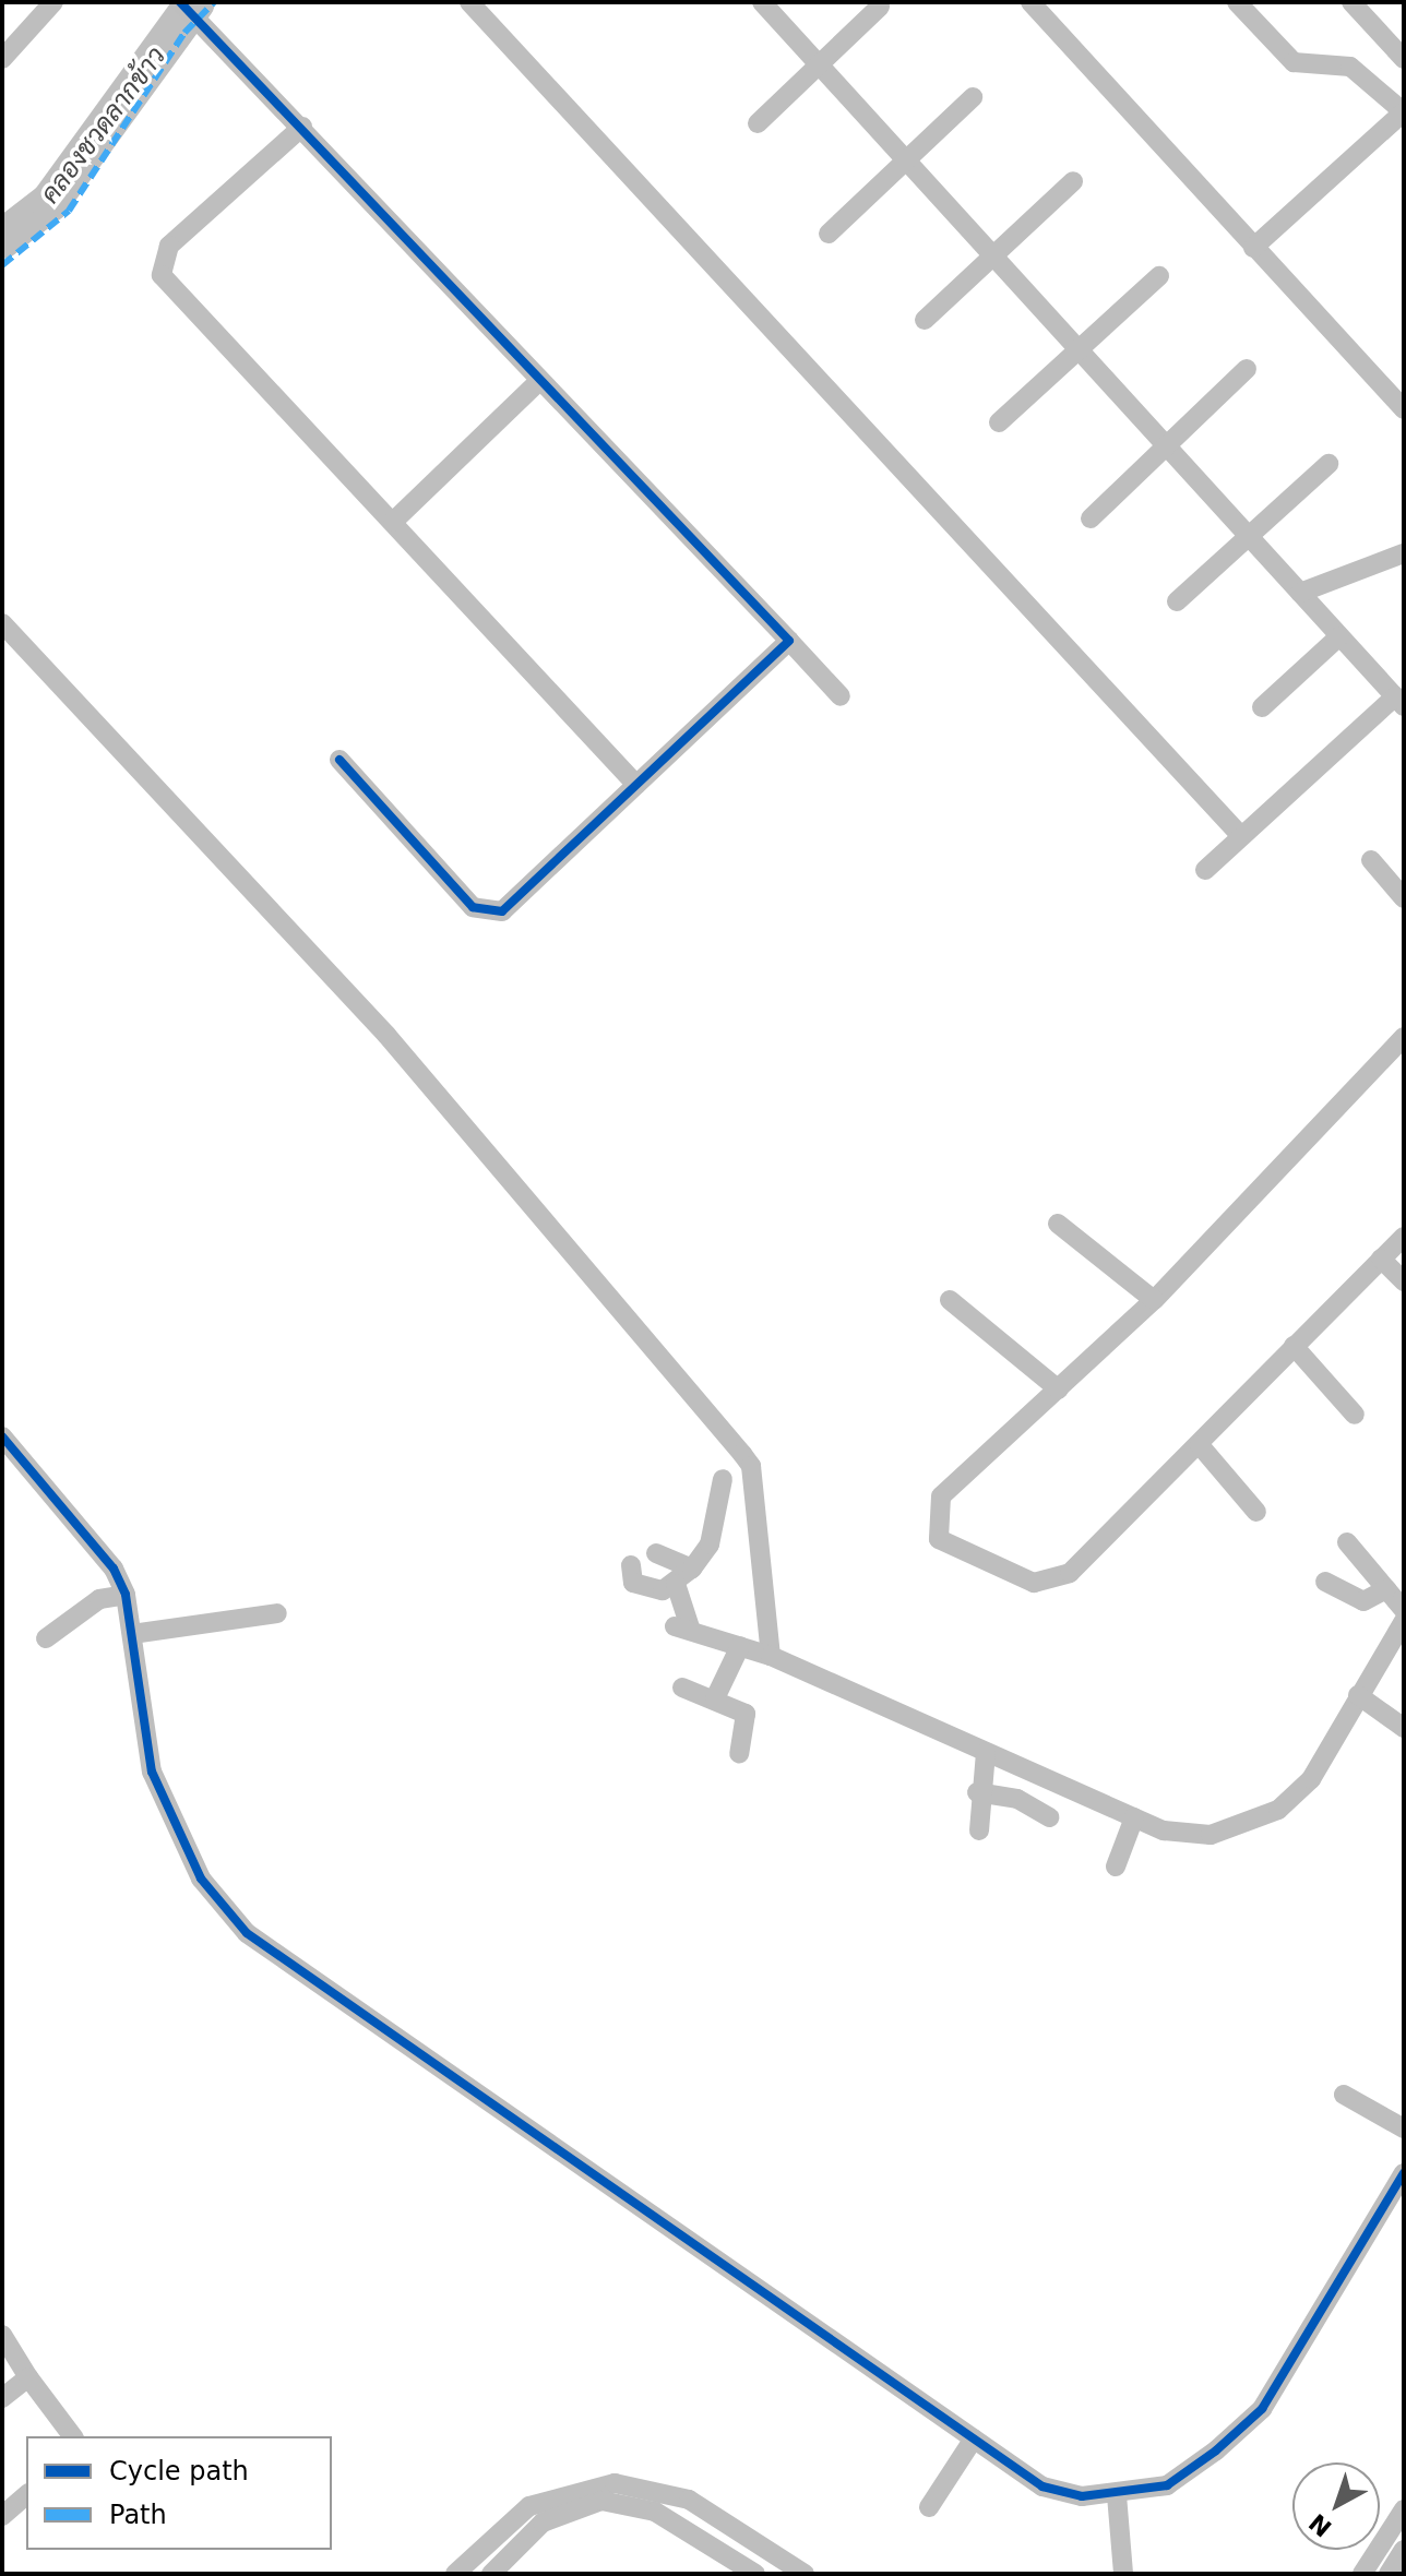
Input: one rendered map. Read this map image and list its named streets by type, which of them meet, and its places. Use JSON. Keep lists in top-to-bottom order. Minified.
{"water":["คลองชวดลากข้าว"],"legend":["Cycle path","Path"],"north":"bottom left"}
